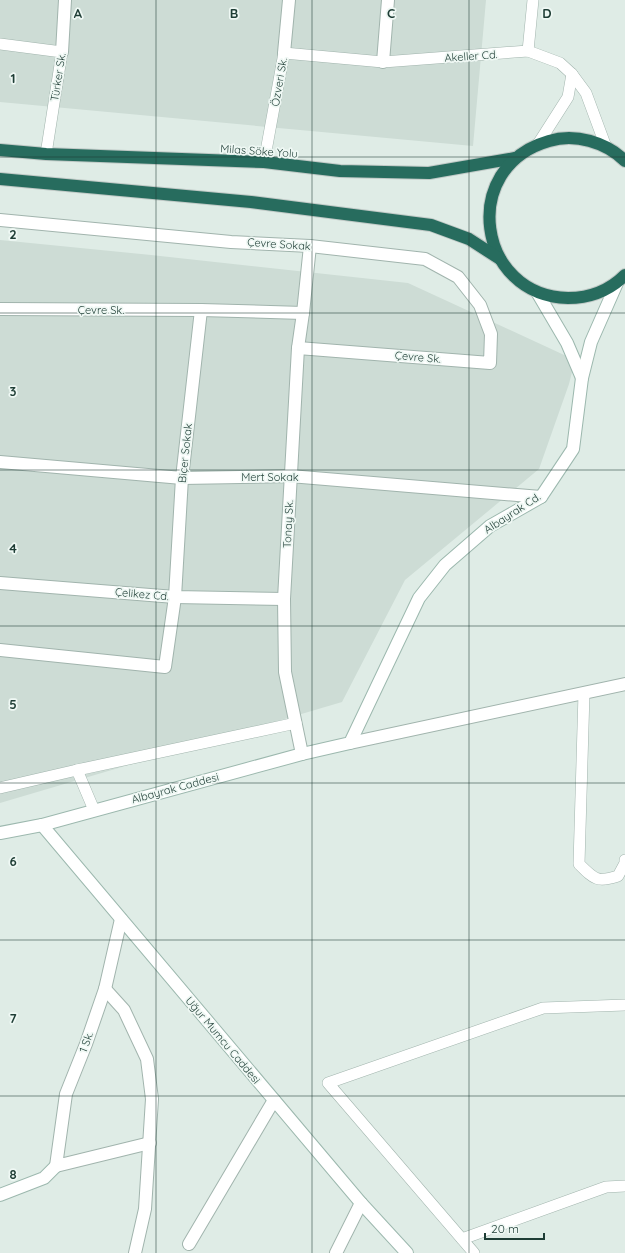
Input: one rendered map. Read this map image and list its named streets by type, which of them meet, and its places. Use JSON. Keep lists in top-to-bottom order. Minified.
{"streets":{"highway":["Milas Söke Yolu"],"street":["Türker Sk.","Özveri Sk.","Çevre Sokak","Çevre Sk.","Biçer Sokak","Mert Sokak","Albayrak Cd.","Tonay Sk.","Çelikez Cd.","Albayrak Caddesi","Uğur Mumcu Caddesi","1 Sk."],"lane":["Akeller Cd."]},"crossings":[["Akeller Cd.","Özveri Sk."],["Türker Sk.","Milas Söke Yolu"],["Özveri Sk.","Milas Söke Yolu"],["Çevre Sokak","Çevre Sk."],["Çevre Sokak","Tonay Sk."],["Çevre Sk.","Biçer Sokak"],["Çevre Sk.","Tonay Sk."],["Biçer Sokak","Mert Sokak"],["Biçer Sokak","Çelikez Cd."],["Mert Sokak","Albayrak Cd."],["Mert Sokak","Tonay Sk."],["Albayrak Cd.","Albayrak Caddesi"],["Tonay Sk.","Çelikez Cd."],["Tonay Sk.","Albayrak Caddesi"],["Albayrak Caddesi","Uğur Mumcu Caddesi"],["Uğur Mumcu Caddesi","1 Sk."]],"scale_bar":"20 m","grid":{"columns":["A","B","C","D"],"rows":["1","2","3","4","5","6","7","8"]}}
